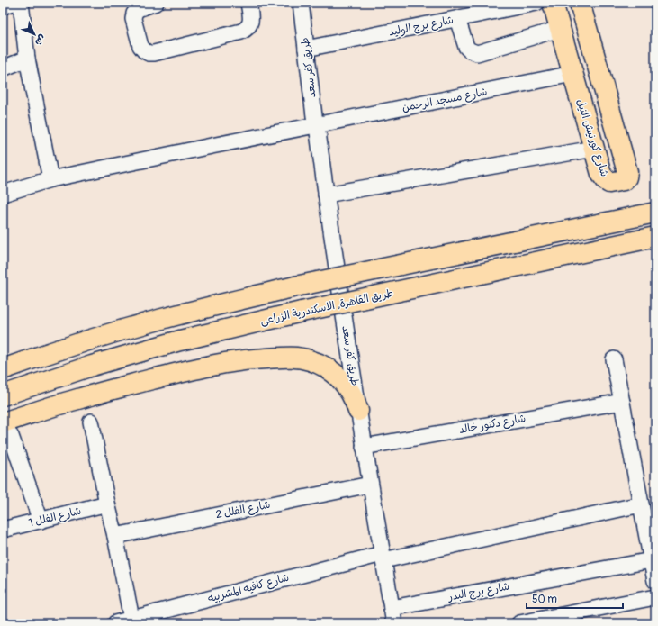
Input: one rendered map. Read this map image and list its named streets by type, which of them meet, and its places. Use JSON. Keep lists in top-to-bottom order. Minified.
{"streets":{"main road":["شارع كورنيش النيل","طريق القاهرة, الاسكندرية الزراعى"],"street":["شارع برج الوليد","طريق كفر سعد","شارع مسجد الرحمن","شارع دكتور خالد","شارع الفلل 2","شارع الفلل 1","شارع كافيه المشربيه","شارع برج البدر"]},"crossings":[["شارع برج الوليد","طريق كفر سعد"],["طريق كفر سعد","شارع مسجد الرحمن"],["طريق كفر سعد","شارع دكتور خالد"],["طريق كفر سعد","شارع الفلل 2"],["طريق كفر سعد","شارع كافيه المشربيه"],["طريق كفر سعد","شارع برج البدر"],["شارع مسجد الرحمن","شارع كورنيش النيل"]],"scale_bar":"50 m","north":"bottom right"}
